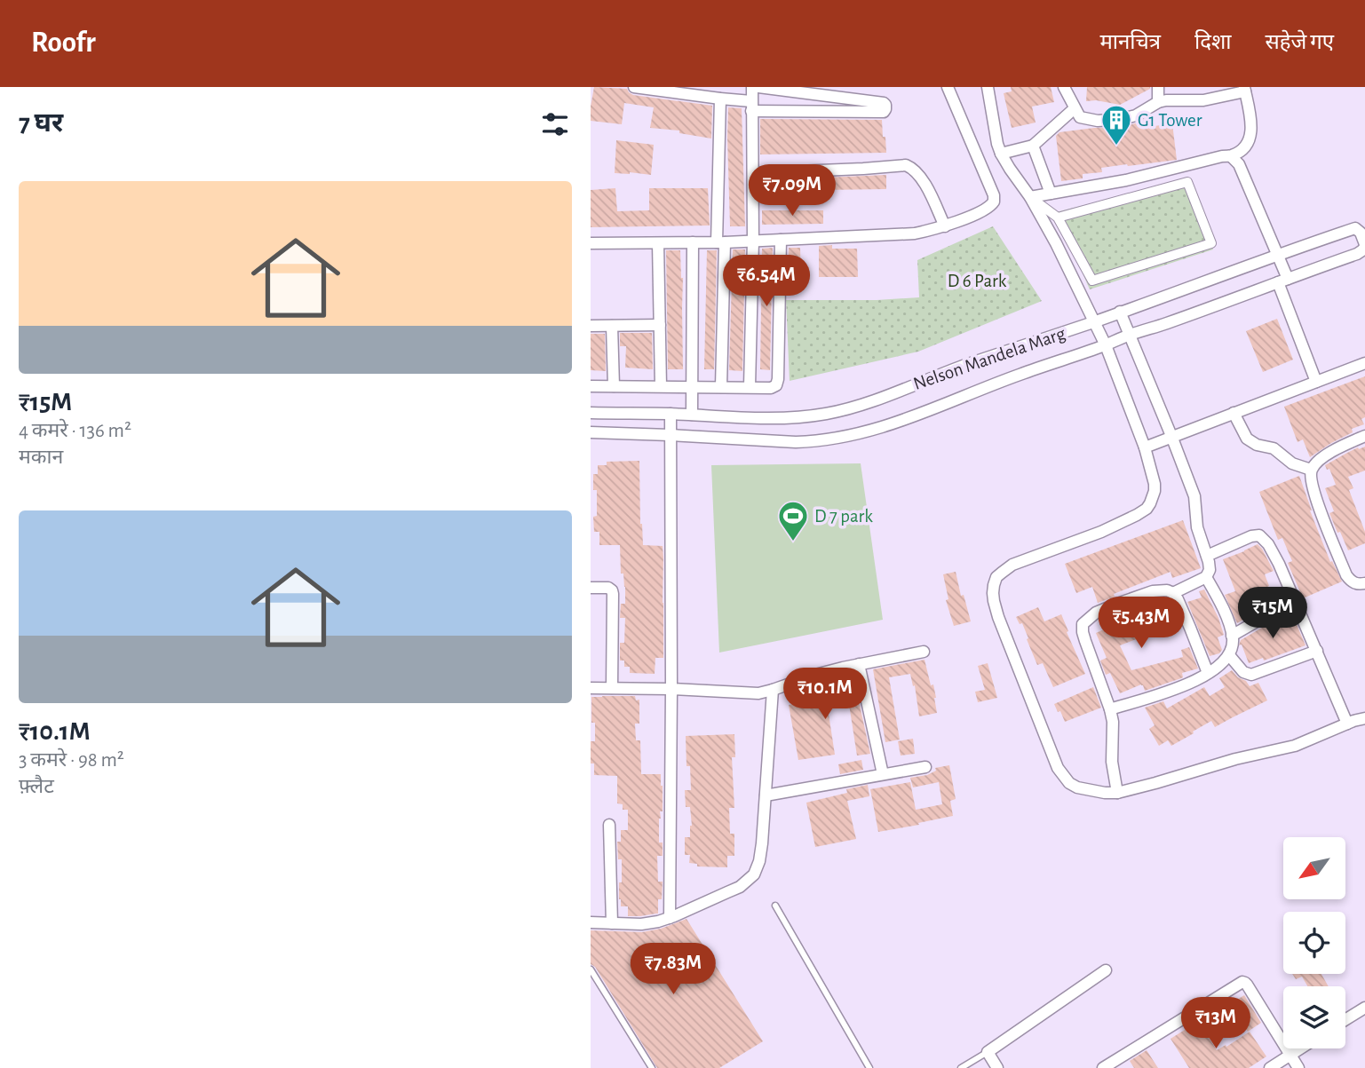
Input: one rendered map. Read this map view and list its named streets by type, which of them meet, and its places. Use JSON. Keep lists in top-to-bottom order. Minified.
{"streets":{"street":["Nelson Mandela Marg"]},"parks":["D 6 Park"],"places":{"building":["G1 Tower"],"sports":["D 7 park"]},"north":"bottom left","page":{"header":"Roofr","nav":["मानचित्र","दिशा","सहेजे गए"],"heading":"7 घर","list":[{"name":"₹15M","note":"4 कमरे · 136 m² · मकान"},{"name":"₹10.1M","note":"3 कमरे · 98 m² · फ़्लैट"}],"price":["₹7.09M","₹6.54M","₹15M","₹5.43M","₹10.1M","₹7.83M","₹13M"]}}
